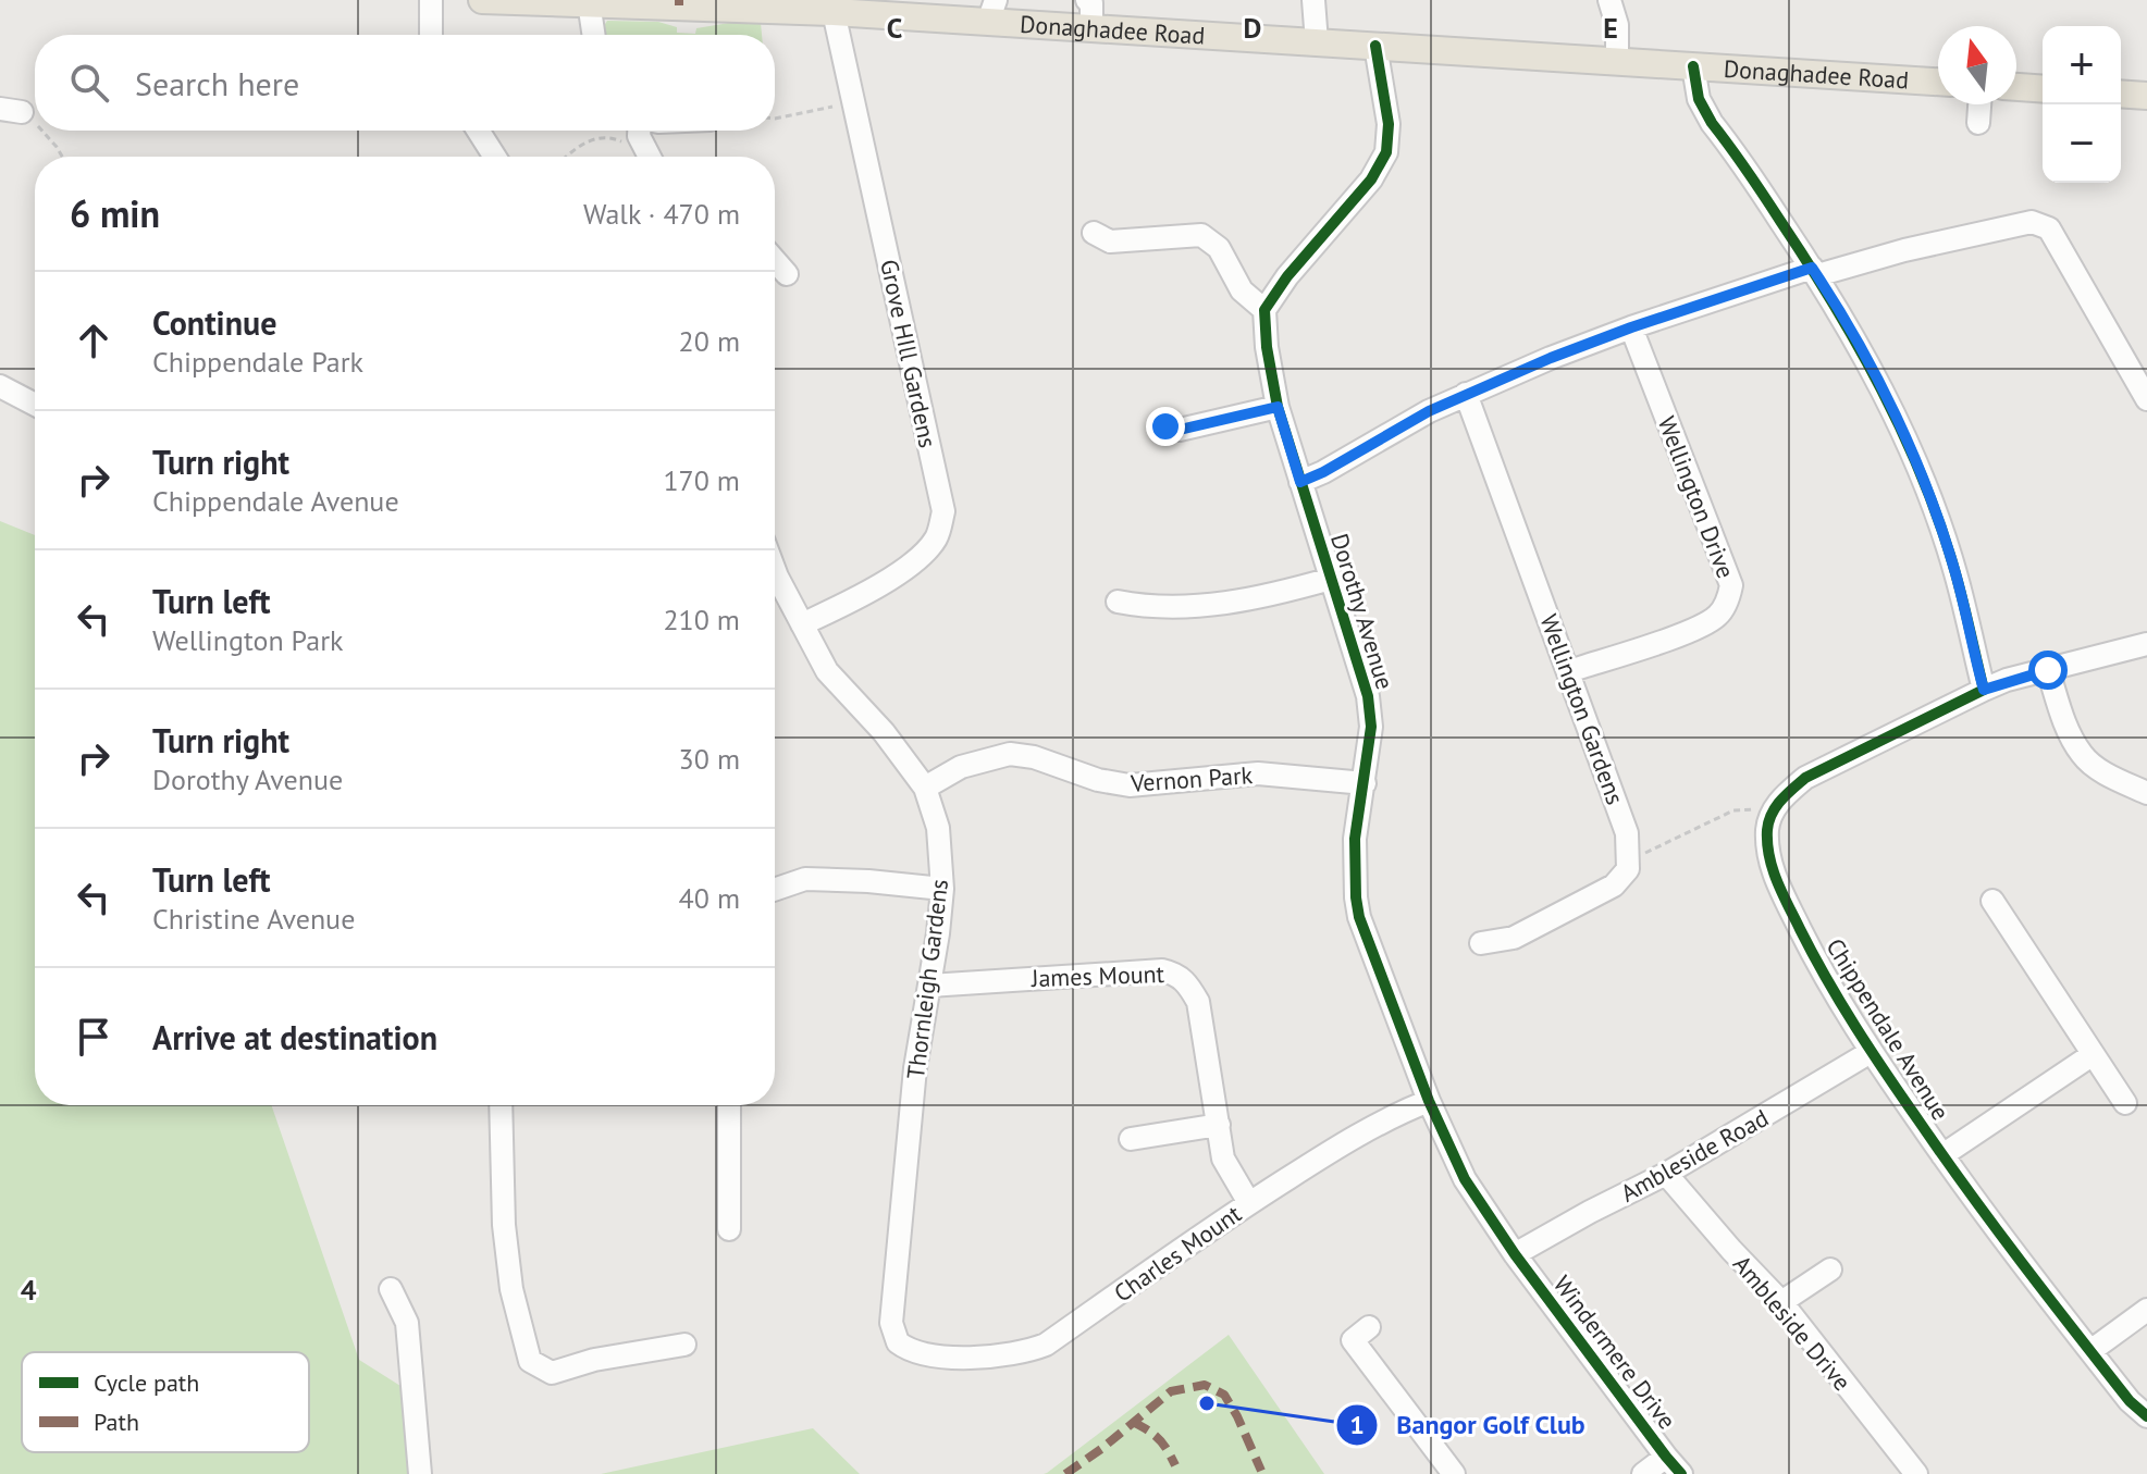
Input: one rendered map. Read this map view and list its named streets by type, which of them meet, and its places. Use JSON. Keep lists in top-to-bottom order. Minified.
{"streets":{"main road":["Donaghadee Road"],"street":["Grove HIll Gardens","Wellington Drive","Dorothy Avenue","Wellington Gardens","Vernon Park","James Mount","Thornleigh Gardens","Chippendale Avenue","Ambleside Road","Charles Mount","Ambleside Drive","Windermere Drive"]},"crossings":[["Donaghadee Road","Grove HIll Gardens"],["Grove HIll Gardens","Thornleigh Gardens"],["Wellington Drive","Wellington Gardens"],["Dorothy Avenue","Vernon Park"],["Dorothy Avenue","Ambleside Road"],["Dorothy Avenue","Charles Mount"],["Dorothy Avenue","Windermere Drive"],["Vernon Park","Thornleigh Gardens"],["James Mount","Thornleigh Gardens"],["James Mount","Charles Mount"],["Thornleigh Gardens","Charles Mount"],["Chippendale Avenue","Ambleside Road"],["Ambleside Road","Ambleside Drive"],["Ambleside Road","Windermere Drive"]],"places":["Bangor Golf Club"],"legend":["Cycle path","Path"],"north":"top","page":{"map_buttons":["+","−"],"search":"Search here","heading":["6 min","Walk · 470 m"],"list":[["Continue","Chippendale Park","20 m"],["Turn right","Chippendale Avenue","170 m"],["Turn left","Wellington Park","210 m"],["Turn right","Dorothy Avenue","30 m"],["Turn left","Christine Avenue","40 m"],"Arrive at destination"]},"grid":{"columns":["C","D","E"],"rows":["4"]}}
